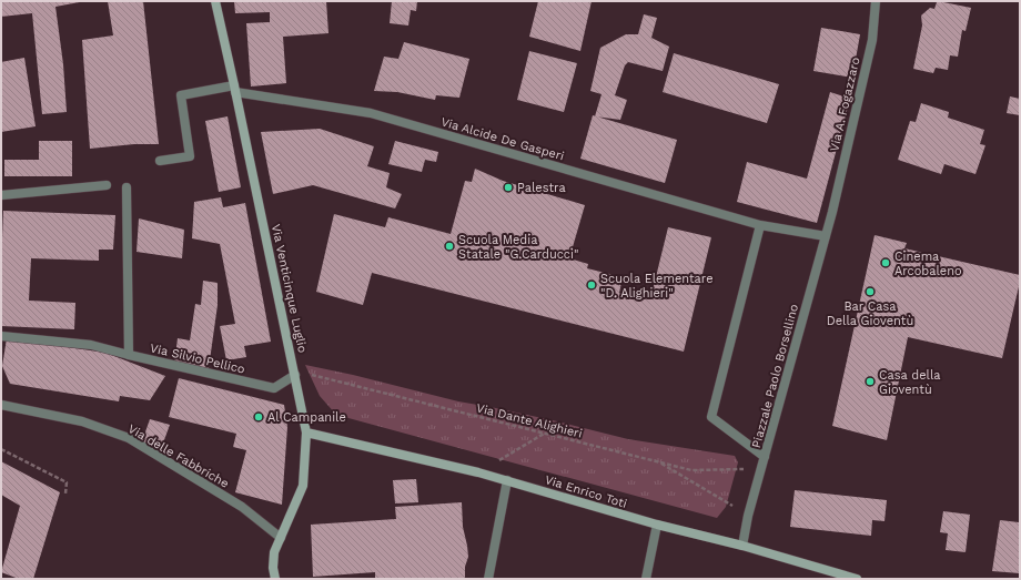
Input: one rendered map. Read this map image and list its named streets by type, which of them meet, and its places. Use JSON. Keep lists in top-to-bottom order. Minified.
{"streets":{"street":["Via A. Fogazzaro","Via Alcide De Gasperi","Via Venticinque Luglio","Via Silvio Pellico","Piazzale Paolo Borsellino","Via delle Fabbriche","Via Enrico Toti"],"path":["Via Dante Alighieri"]},"crossings":[["Via A. Fogazzaro","Piazzale Paolo Borsellino"],["Via Alcide De Gasperi","Via Venticinque Luglio"],["Via Alcide De Gasperi","Piazzale Paolo Borsellino"],["Via Venticinque Luglio","Via Silvio Pellico"],["Via Venticinque Luglio","Via Dante Alighieri"],["Via Venticinque Luglio","Via delle Fabbriche"],["Via Venticinque Luglio","Via Enrico Toti"],["Via Silvio Pellico","Via Dante Alighieri"],["Piazzale Paolo Borsellino","Via Dante Alighieri"],["Piazzale Paolo Borsellino","Via Enrico Toti"]],"places":["Palestra","Scuola Media Statale \"G.Carducci\"","Cinema Arcobaleno","Scuola Elementare \"D. Alighieri\"","Bar Casa Della Gioventù","Casa della Gioventù","Al Campanile"]}
